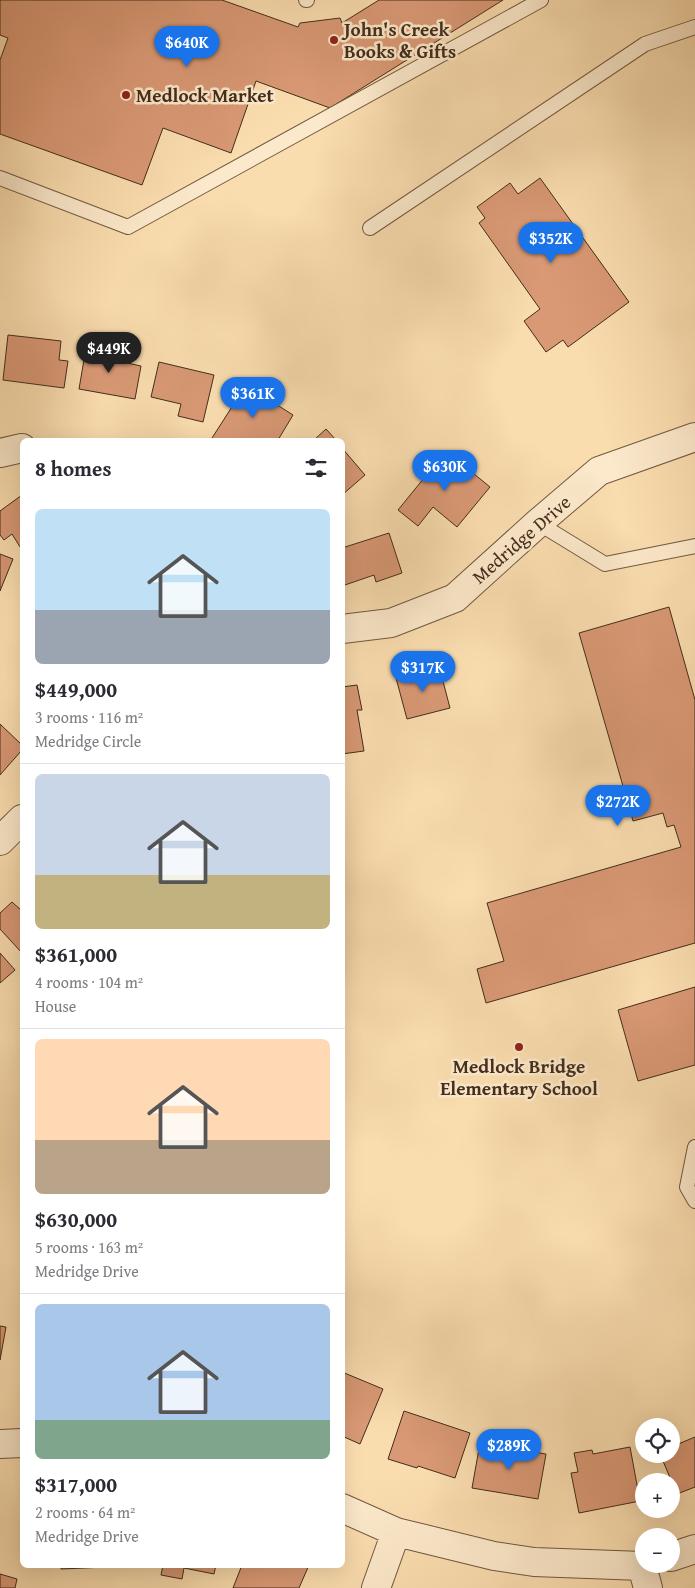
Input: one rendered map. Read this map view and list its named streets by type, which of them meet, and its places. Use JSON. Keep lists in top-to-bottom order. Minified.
{"streets":{"street":["Medridge Drive"]},"places":["John's Creek Books & Gifts","Medlock Market","Medlock Bridge Elementary School"],"page":{"price":["$640K","$352K","$449K","$361K","$630K","$317K","$272K","$289K"],"heading":"8 homes","list":[{"name":"$449,000","note":"3 rooms · 116 m² · Medridge Circle"},{"name":"$361,000","note":"4 rooms · 104 m² · House"},{"name":"$630,000","note":"5 rooms · 163 m² · Medridge Drive"},{"name":"$317,000","note":"2 rooms · 64 m² · Medridge Drive"}],"map_buttons":["+","−"]}}
